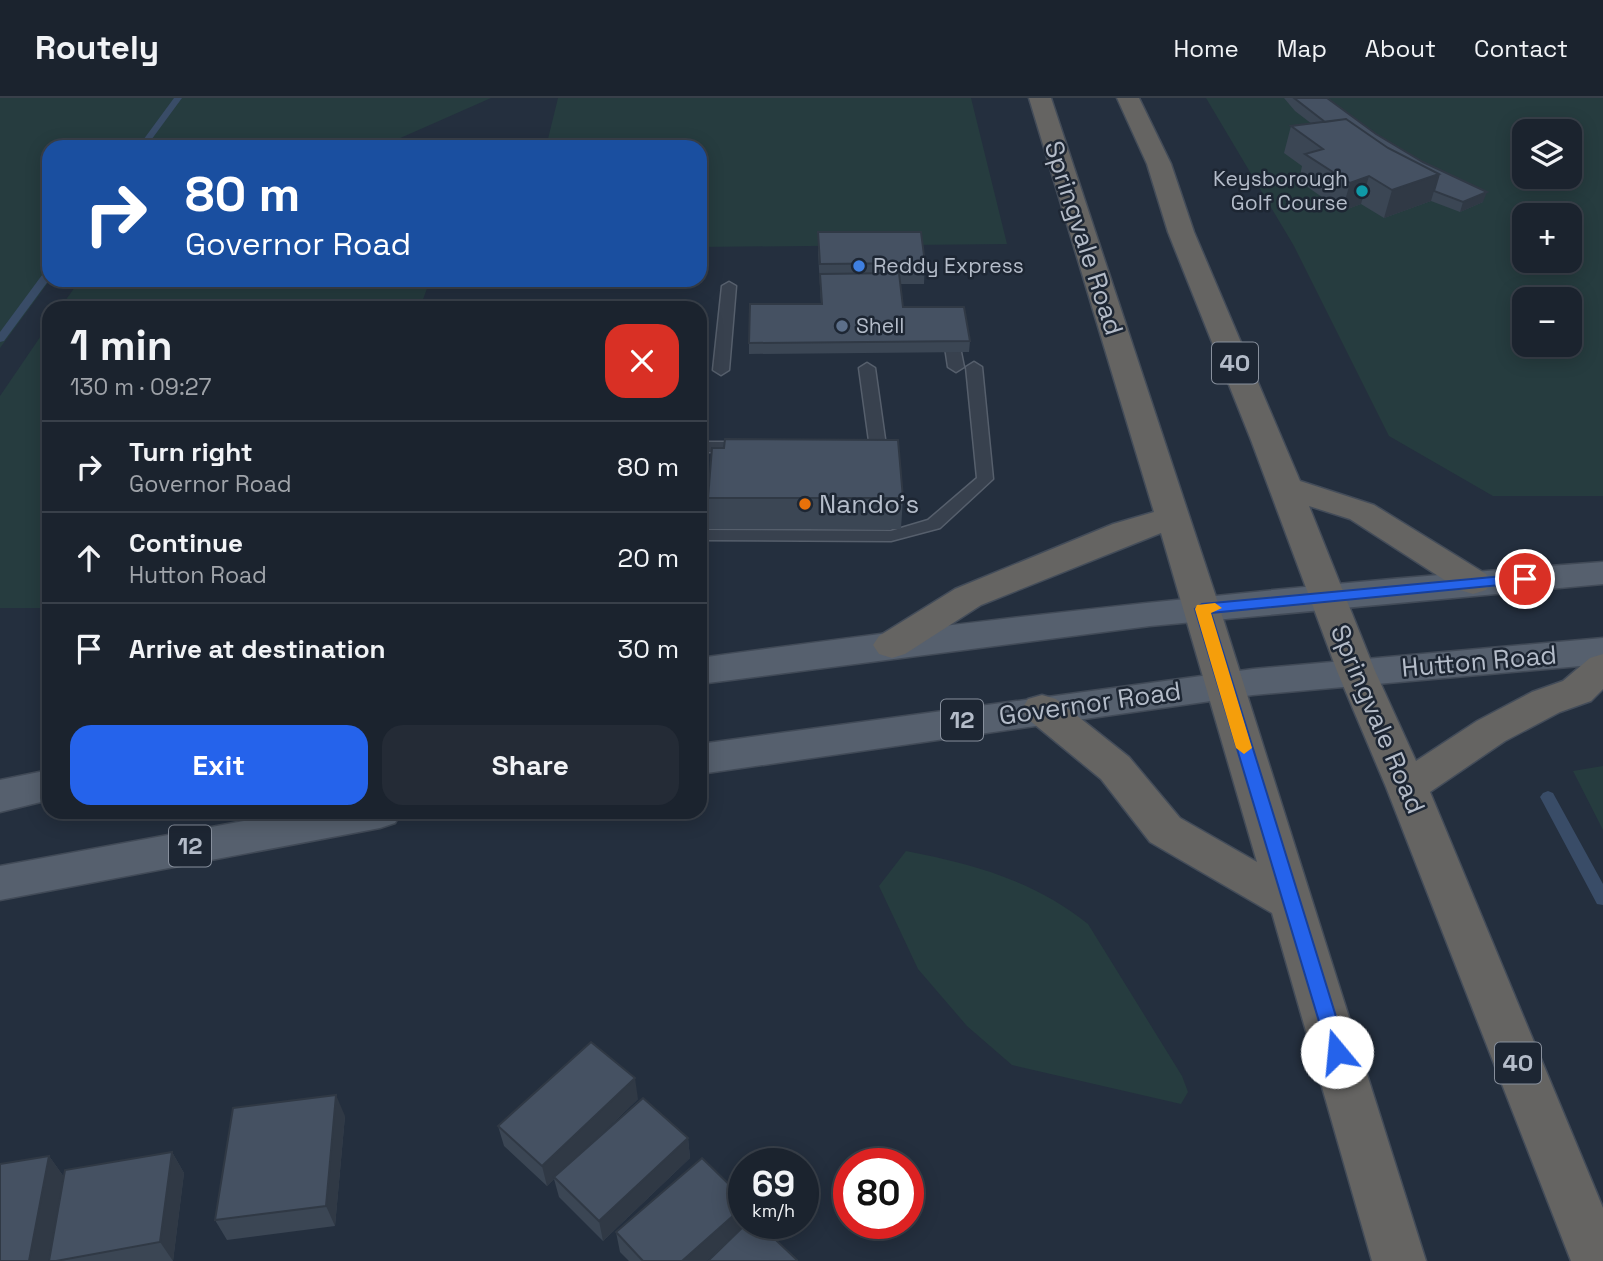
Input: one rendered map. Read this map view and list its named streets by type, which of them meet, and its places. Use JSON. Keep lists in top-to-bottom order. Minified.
{"streets":{"highway":["Springvale Road","40"],"main road":["Hutton Road","Governor Road","12"]},"crossings":[["Springvale Road","Hutton Road"],["Springvale Road","Governor Road"],["Hutton Road","Governor Road"]],"places":["Keysborough Golf Course","Reddy Express","Shell","Nando's"],"page":{"header":"Routely","nav":["Home","Map","About","Contact"],"map_buttons":["+","−"],"turn":["80 m","Governor Road"],"heading":["1 min","130 m · 09:27"],"list":[{"name":"Turn right","note":"Governor Road","value":"80 m"},{"name":"Continue","note":"Hutton Road","value":"20 m"},{"name":"Arrive at destination","value":"30 m"}],"buttons":["Exit","Share"],"speed":"69 km/h","limit":"80"}}
